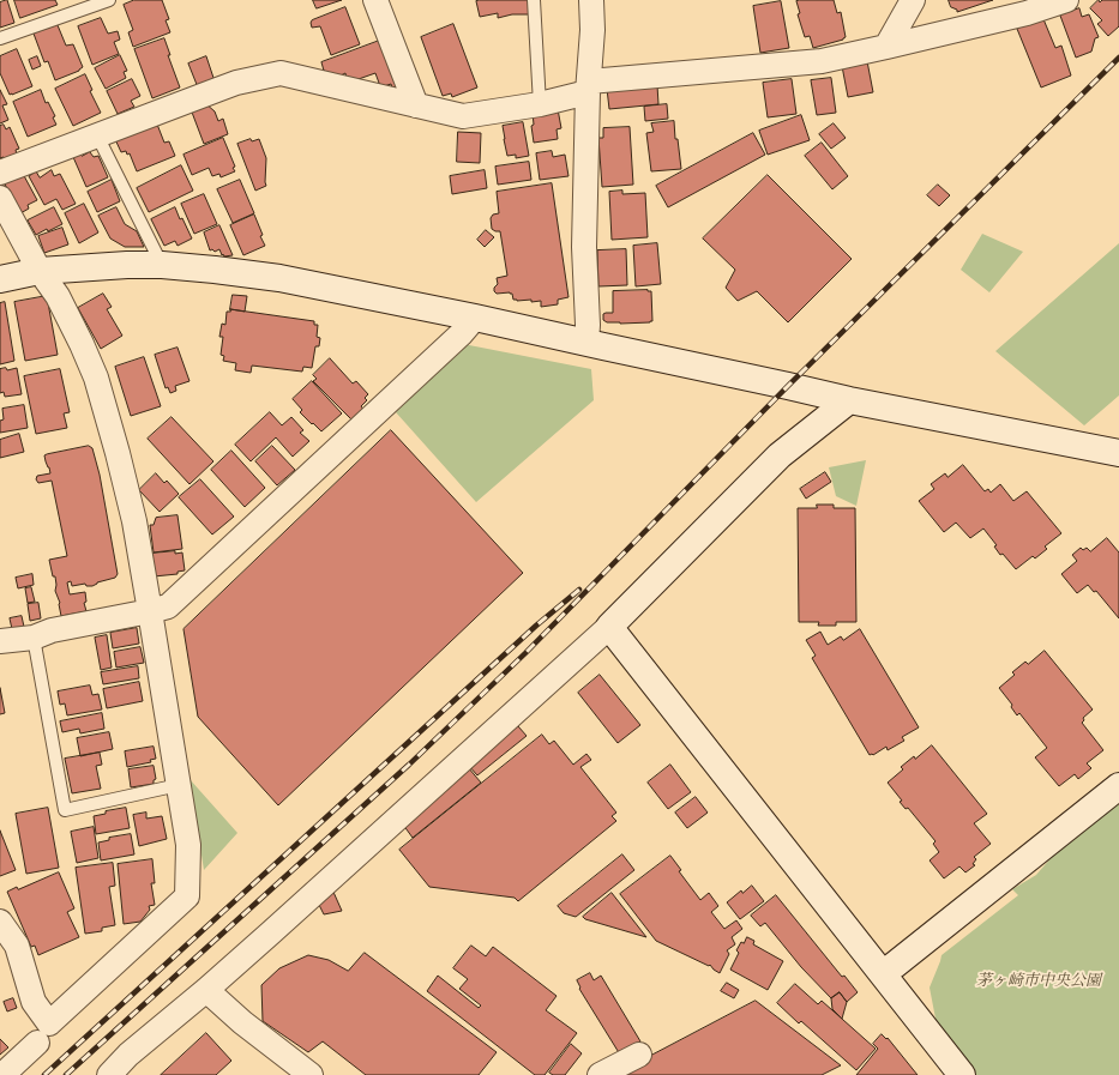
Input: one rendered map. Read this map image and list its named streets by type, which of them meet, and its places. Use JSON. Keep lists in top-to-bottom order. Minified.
{"parks":["茅ヶ崎市中央公園"]}
